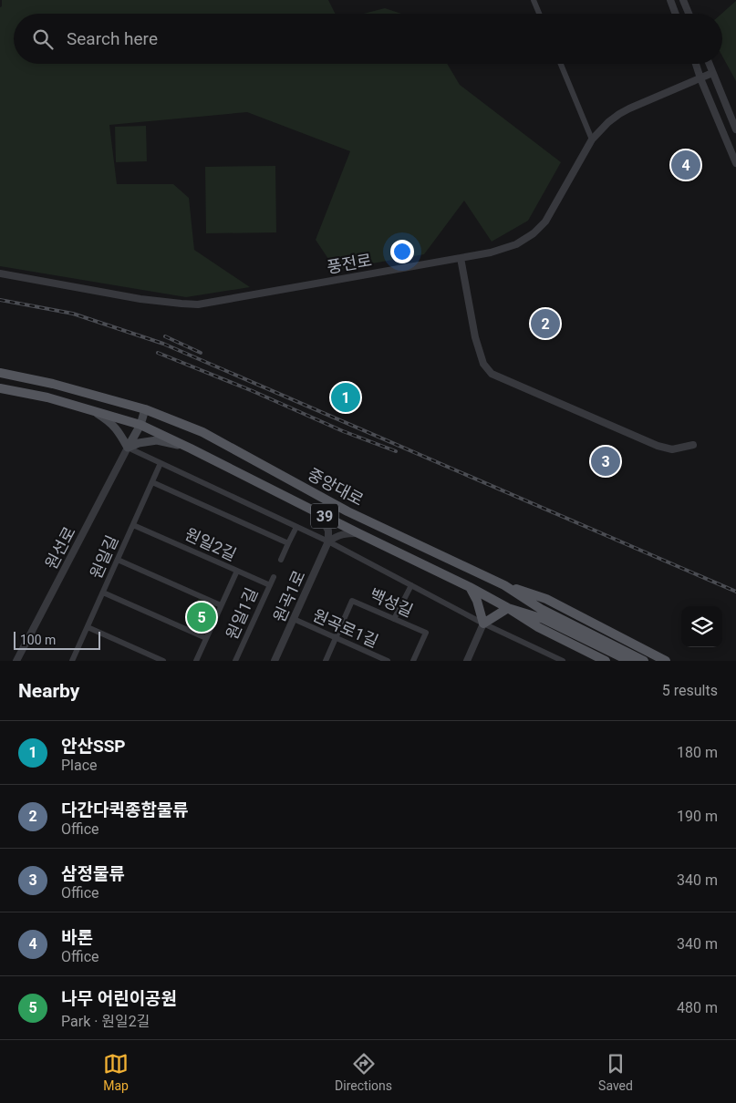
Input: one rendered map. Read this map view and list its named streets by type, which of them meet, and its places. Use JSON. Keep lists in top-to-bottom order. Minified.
{"streets":{"main road":["중앙대로","39"],"street":["풍전로","원일2길","원선로","원일길","원곡1로","백성길","원일1길","원곡로1길"]},"crossings":[["중앙대로","39"],["원일2길","원일길"],["원곡1로","원곡로1길"],["백성길","원곡로1길"]],"scale_bar":"100 m","page":{"search":"Search here","pins":["4","2","1","3","5"],"scale":"100 m","heading":["Nearby","5 results"],"list":[{"mark":"1","name":"안산SSP","note":"Place","value":"180 m"},{"mark":"2","name":"다간다퀵종합물류","note":"Office","value":"190 m"},{"mark":"3","name":"삼정물류","note":"Office","value":"340 m"},{"mark":"4","name":"바론","note":"Office","value":"340 m"},{"mark":"5","name":"나무 어린이공원","note":"Park · 원일2길","value":"480 m"}],"nav":["Map","Directions","Saved"]}}
